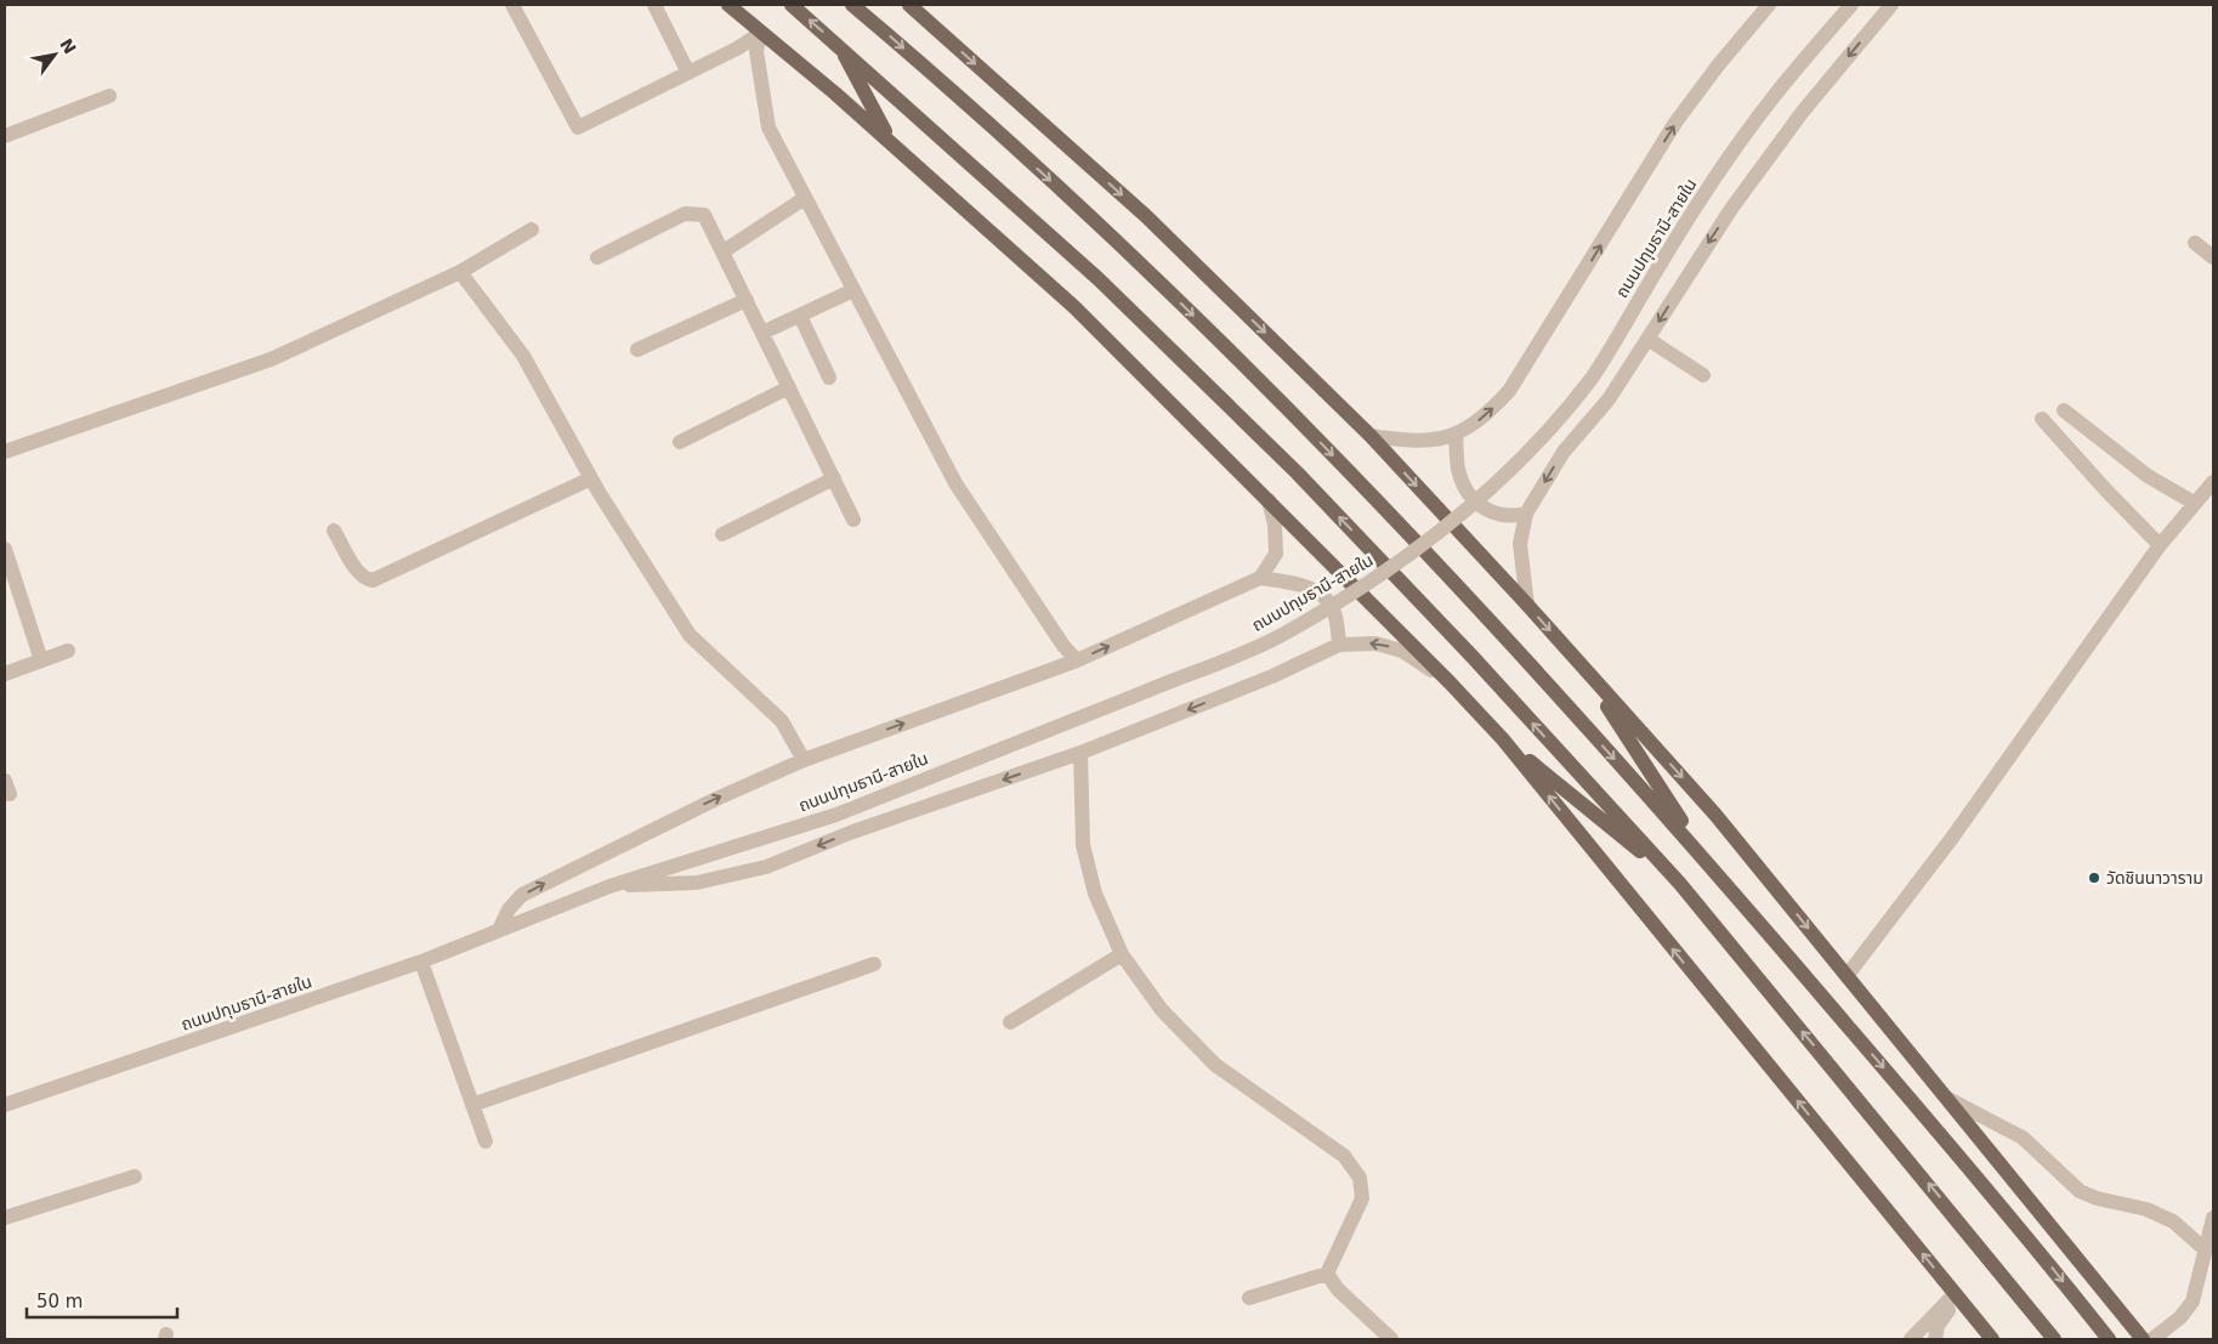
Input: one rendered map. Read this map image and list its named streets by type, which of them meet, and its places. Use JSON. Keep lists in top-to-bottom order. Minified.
{"streets":{"street":["ถนนปทุมธานี-สายใน"]},"places":["วัดชินนาวาราม"],"scale_bar":"50 m","north":"top right"}
